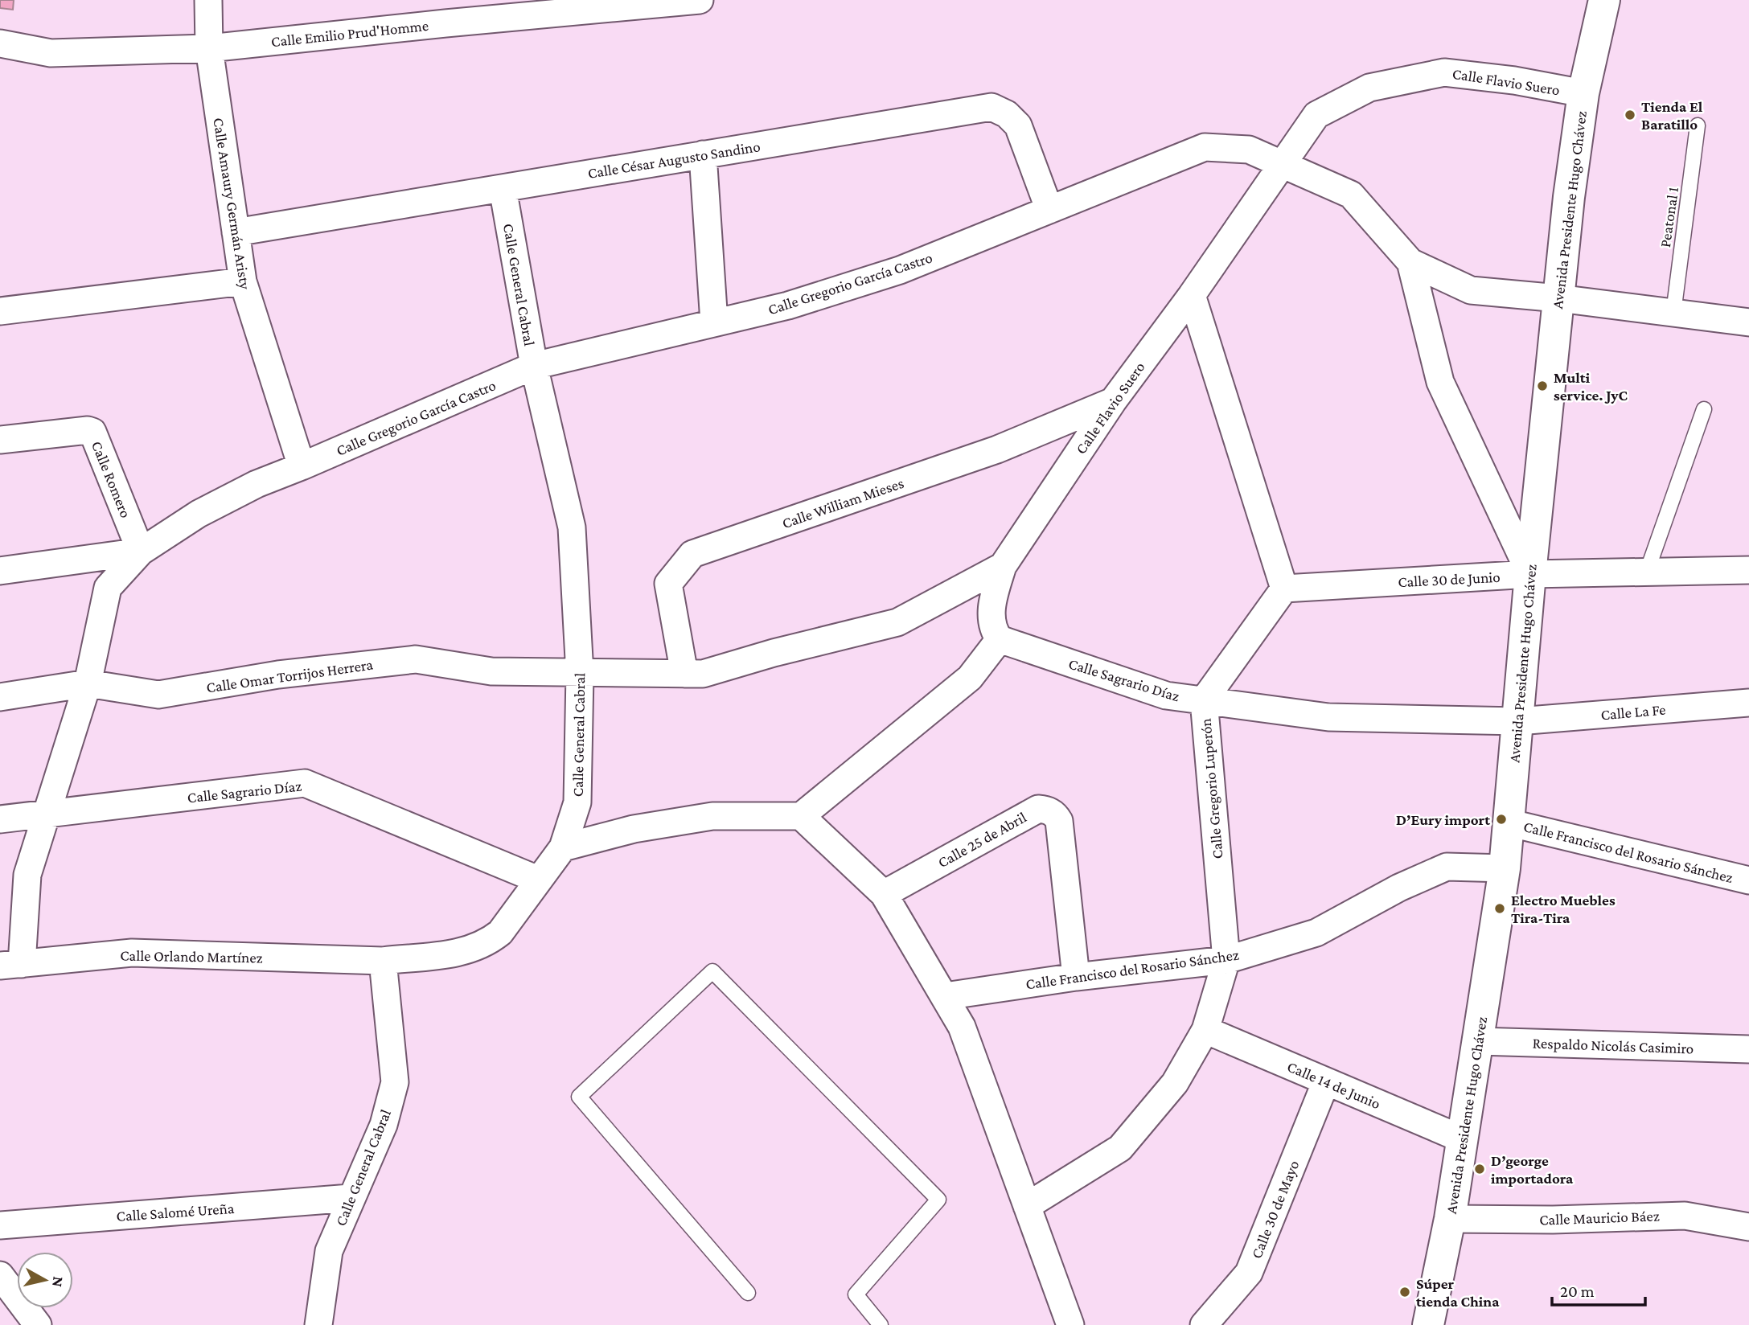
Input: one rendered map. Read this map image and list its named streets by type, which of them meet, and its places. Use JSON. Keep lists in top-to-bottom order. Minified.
{"streets":{"main road":["Avenida Presidente Hugo Chávez"],"street":["Calle Emilio Prud'Homme","Calle Flavio Suero","Calle César Augusto Sandino","Calle Amaury Germán Aristy","Calle Gregorio García Castro","Calle General Cabral","Calle Romero","Calle William Mieses","Calle 30 de Junio","Calle Omar Torrijos Herrera","Calle Sagrario Díaz","Calle La Fe","Calle Gregorio Luperón","Calle 25 de Abril","Calle Francisco del Rosario Sánchez","Calle Orlando Martínez","Respaldo Nicolás Casimiro","Calle 14 de Junio","Calle 30 de Mayo","Calle Salomé Ureña","Calle Mauricio Báez"],"lane":["Peatonal 1"]},"crossings":[["Calle Emilio Prud'Homme","Calle Amaury Germán Aristy"],["Calle Flavio Suero","Avenida Presidente Hugo Chávez"],["Calle Flavio Suero","Calle Gregorio García Castro"],["Calle Flavio Suero","Calle General Cabral"],["Calle Flavio Suero","Calle William Mieses"],["Calle Flavio Suero","Calle Omar Torrijos Herrera"],["Calle César Augusto Sandino","Calle Amaury Germán Aristy"],["Calle César Augusto Sandino","Calle Gregorio García Castro"],["Calle César Augusto Sandino","Calle General Cabral"],["Calle Amaury Germán Aristy","Calle Gregorio García Castro"],["Avenida Presidente Hugo Chávez","Calle Gregorio García Castro"],["Avenida Presidente Hugo Chávez","Calle 30 de Junio"],["Avenida Presidente Hugo Chávez","Calle Sagrario Díaz"],["Avenida Presidente Hugo Chávez","Calle La Fe"],["Avenida Presidente Hugo Chávez","Calle Francisco del Rosario Sánchez"],["Avenida Presidente Hugo Chávez","Respaldo Nicolás Casimiro"],["Avenida Presidente Hugo Chávez","Calle 14 de Junio"],["Avenida Presidente Hugo Chávez","Calle Mauricio Báez"],["Peatonal 1","Calle Gregorio García Castro"],["Calle Gregorio García Castro","Calle General Cabral"],["Calle Gregorio García Castro","Calle Romero"],["Calle General Cabral","Calle Omar Torrijos Herrera"],["Calle General Cabral","Calle Sagrario Díaz"],["Calle General Cabral","Calle Orlando Martínez"],["Calle General Cabral","Calle Salomé Ureña"],["Calle 30 de Junio","Calle Gregorio Luperón"],["Calle Sagrario Díaz","Calle La Fe"],["Calle Sagrario Díaz","Calle Gregorio Luperón"],["Calle Gregorio Luperón","Calle Francisco del Rosario Sánchez"],["Calle Gregorio Luperón","Calle 14 de Junio"],["Calle 25 de Abril","Calle Francisco del Rosario Sánchez"],["Calle 14 de Junio","Calle 30 de Mayo"]],"places":["Tienda El Baratillo","Multi service. JyC","D’Eury import","Electro Muebles Tira-Tira","D’george importadora","Súper tienda China"],"scale_bar":"20 m","north":"right"}
